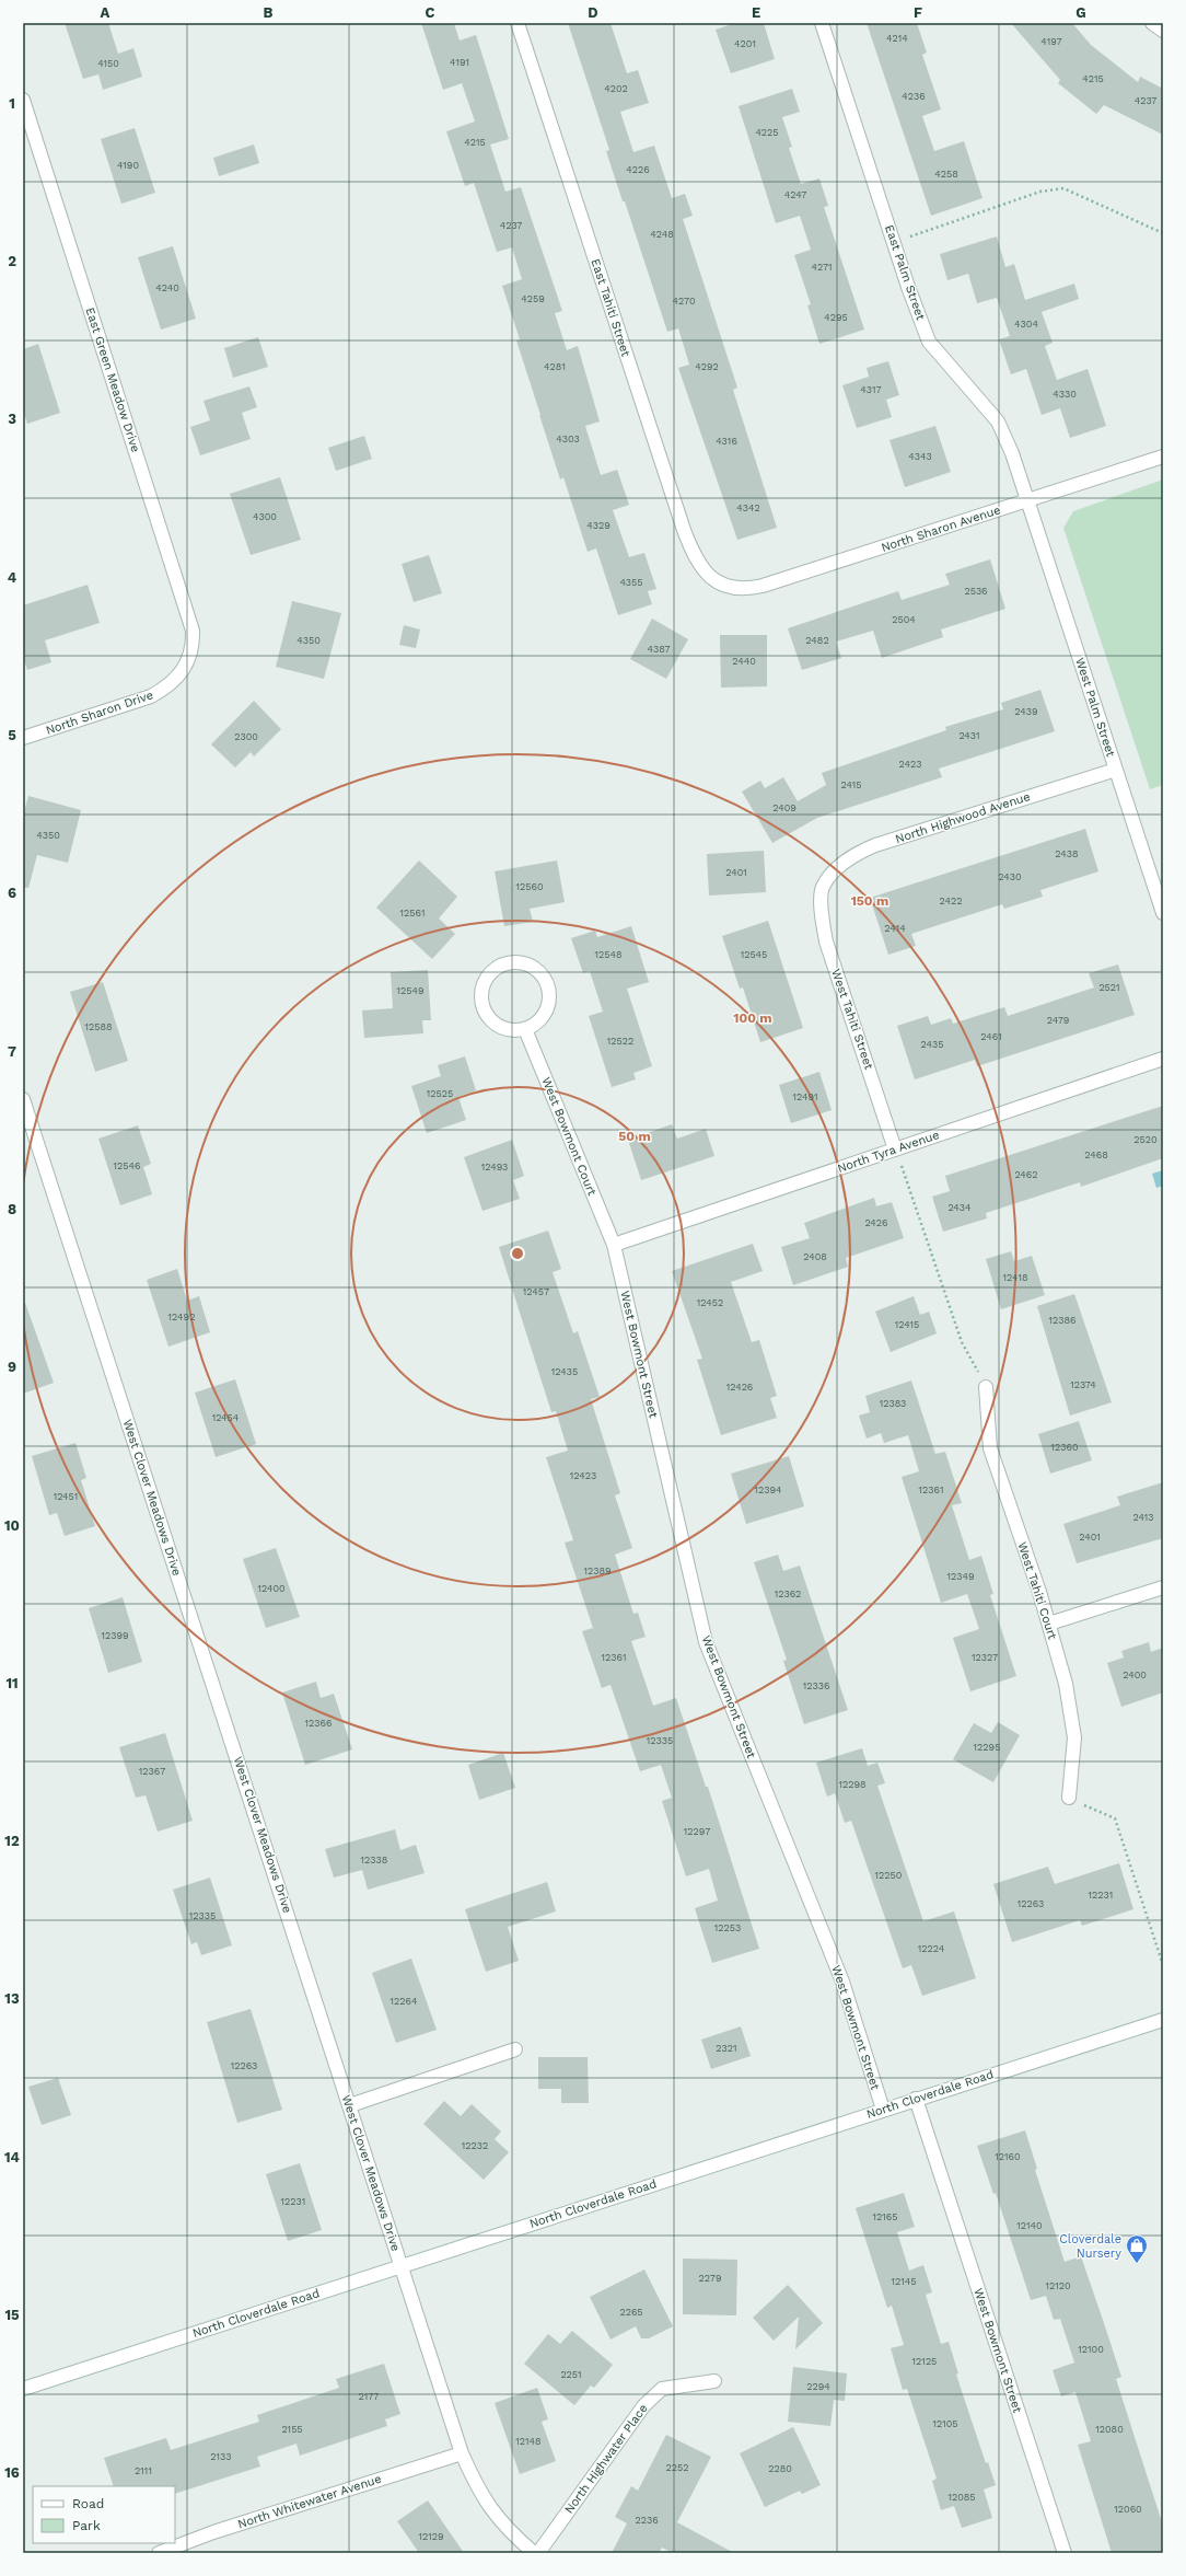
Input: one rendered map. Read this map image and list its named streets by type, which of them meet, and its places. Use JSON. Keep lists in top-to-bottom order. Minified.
{"streets":{"street":["East Palm Street","East Tahiti Street","East Green Meadow Drive","North Sharon Avenue","West Palm Street","North Sharon Drive","North Highwood Avenue","West Tahiti Street","West Bowmont Court","North Tyra Avenue","West Bowmont Street","West Clover Meadows Drive","West Tahiti Court","North Cloverdale Road","North Highwater Place","North Whitewater Avenue"]},"crossings":[["East Palm Street","North Sharon Avenue"],["East Palm Street","West Palm Street"],["East Tahiti Street","North Sharon Avenue"],["East Green Meadow Drive","North Sharon Drive"],["North Sharon Avenue","West Palm Street"],["West Palm Street","North Highwood Avenue"],["North Highwood Avenue","West Tahiti Street"],["West Tahiti Street","North Tyra Avenue"],["West Bowmont Court","North Tyra Avenue"],["West Bowmont Court","West Bowmont Street"],["North Tyra Avenue","West Bowmont Street"],["West Bowmont Street","North Cloverdale Road"],["West Clover Meadows Drive","North Cloverdale Road"],["West Clover Meadows Drive","North Whitewater Avenue"]],"places":{"shop":["Cloverdale Nursery"]},"house_numbers":["4214","4197","4201","4191","4150","4215","4202","4236","4237","4225","4215","4190","4226","4258","4247","4237","4248","4271","4240","4259","4270","4295","4304","4281","4292","4317","4330","4303","4316","4343","4342","4300","4329","4355","2536","2504","4350","2482","4387","2440","2439","2431","2300","2423","2415","2409","4350","2438","2401","2430","12560","2422","12561","2414","12548","12545","2521","12549","2479","12588","2461","12522","2435","12525","12491","2520","2468","12546","12493","2462","2434","2426","2408","12418","12457","12452","12492","12386","12415","12435","12374","12426","12383","12454","12360","12423","12394","12361","12451","2413","2401","12389","12349","12400","12362","12399","12361","12327","2400","12336","12366","12335","12295","12367","12298","12297","12338","12250","12231","12263","12335","12253","12224","12264","2321","12263","12232","12160","12231","12165","12140","2279","12145","12120","2265","12100","12125","2251","2294","2177","12105","2155","12080","12148","2133","2252","2280","2111","12085","12060","2236","12129"],"legend":["Road","Park"],"grid":{"columns":["A","B","C","D","E","F","G"],"rows":["1","2","3","4","5","6","7","8","9","10","11","12","13","14","15","16"]},"rings":["150 m","100 m","50 m"]}
